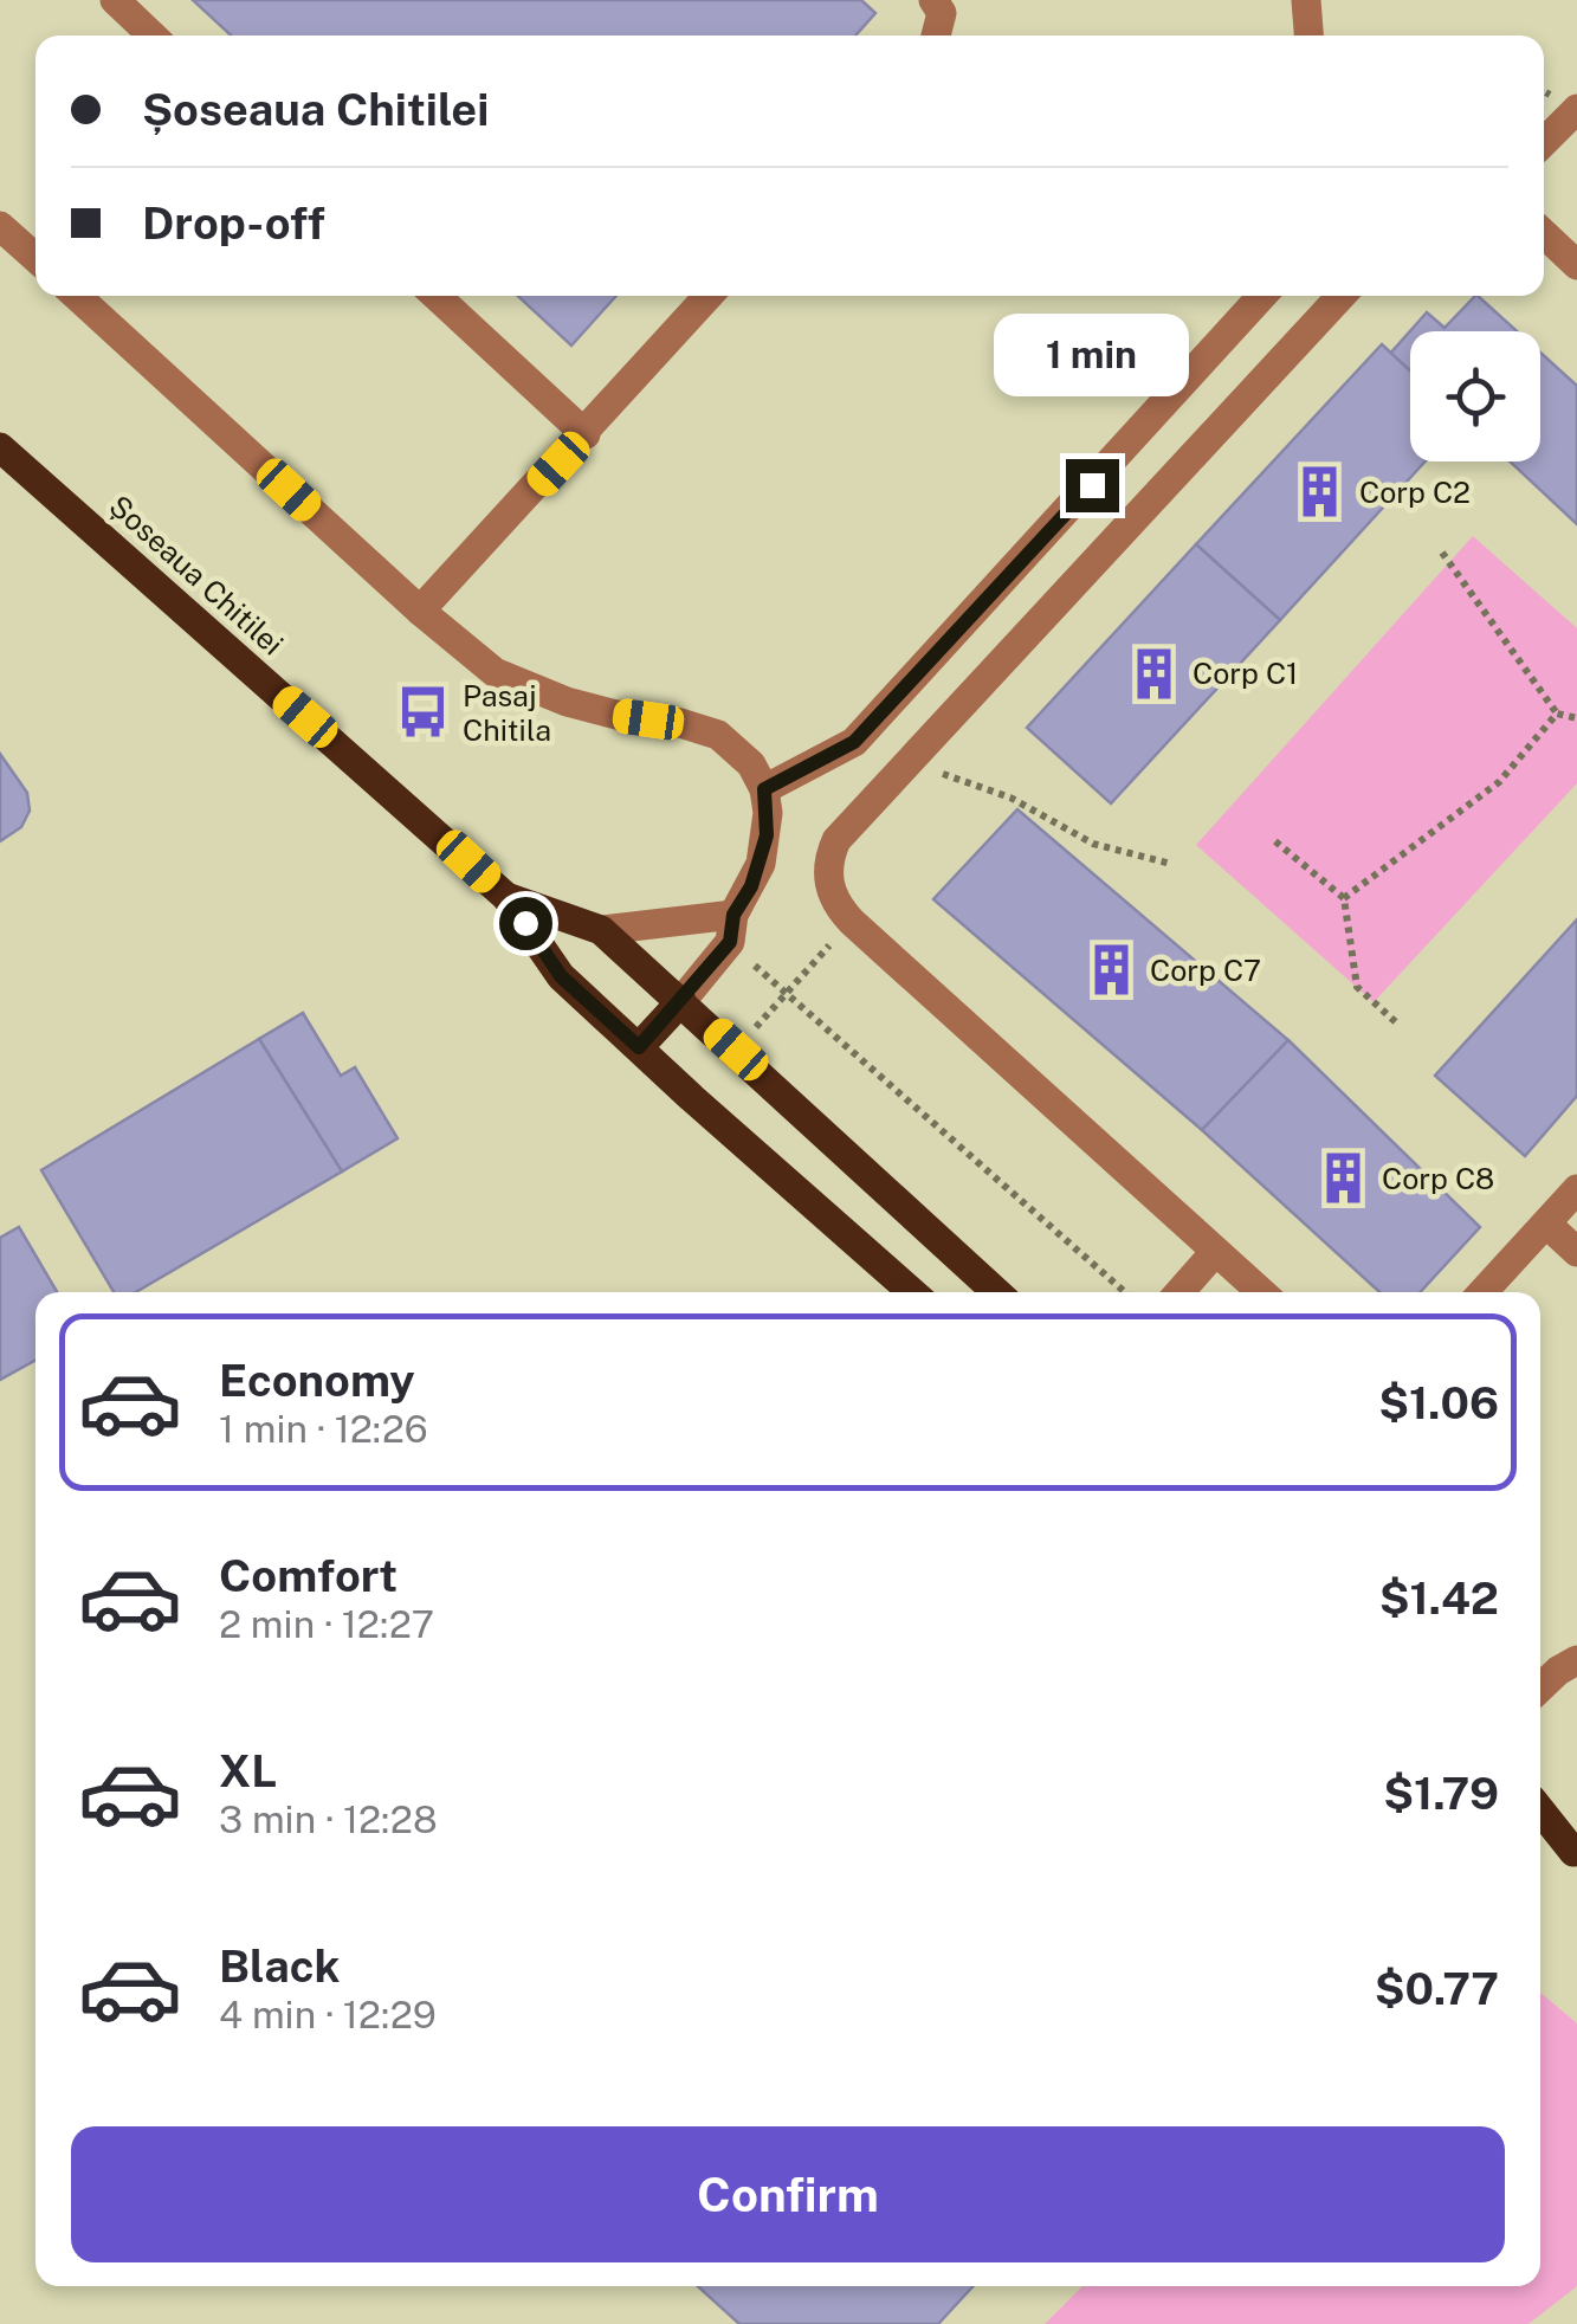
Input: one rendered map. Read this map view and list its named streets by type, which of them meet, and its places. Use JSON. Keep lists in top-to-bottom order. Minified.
{"streets":{"main road":["Șoseaua Chitilei"]},"places":{"building":["Corp C2","Corp C1","Corp C7","Corp C8"],"bus stop":["Pasaj Chitila"]},"page":{"banner":["Șoseaua Chitilei","Drop-off"],"bubble":"1 min","list":[{"name":"Economy","note":"1 min · 12:26","value":"$1.06"},{"name":"Comfort","note":"2 min · 12:27","value":"$1.42"},{"name":"XL","note":"3 min · 12:28","value":"$1.79"},{"name":"Black","note":"4 min · 12:29","value":"$0.77"}],"buttons":"Confirm"}}
